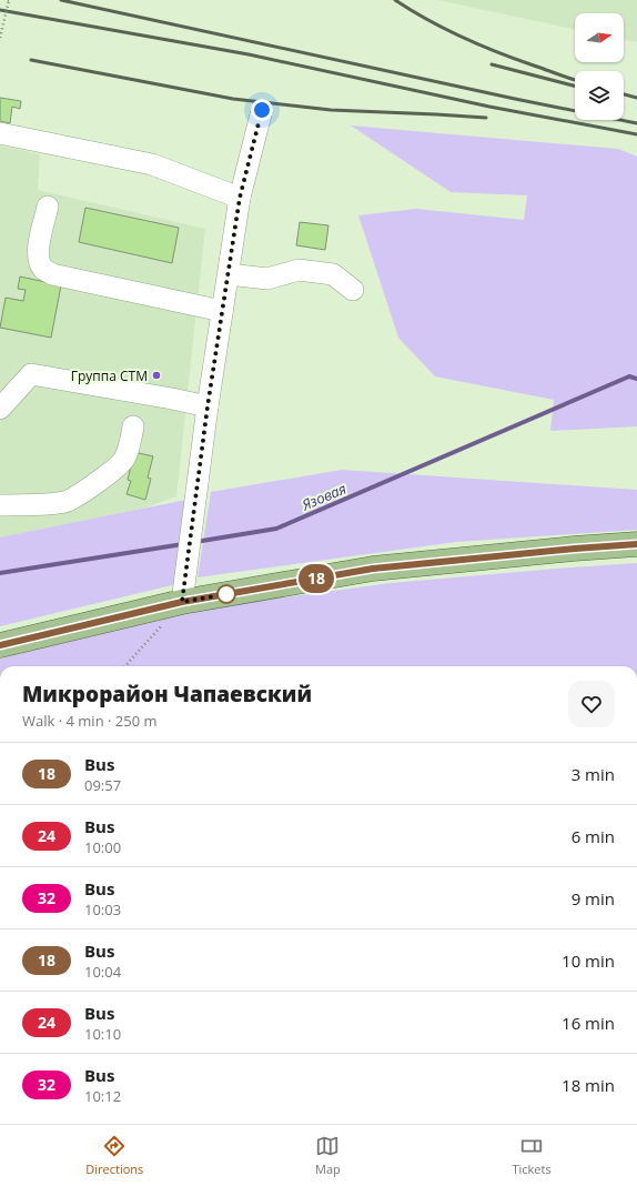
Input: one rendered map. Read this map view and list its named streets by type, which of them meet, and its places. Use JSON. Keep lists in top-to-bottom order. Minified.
{"water":["Язовая"],"places":["Группа СТМ"],"lines":["bus line 18"],"north":"right","page":{"on_map":"18","heading":["Микрорайон Чапаевский","Walk · 4 min · 250 m"],"list":[{"mark":"18","name":"Bus","note":"09:57","value":"3 min"},{"mark":"24","name":"Bus","note":"10:00","value":"6 min"},{"mark":"32","name":"Bus","note":"10:03","value":"9 min"},{"mark":"18","name":"Bus","note":"10:04","value":"10 min"},{"mark":"24","name":"Bus","note":"10:10","value":"16 min"},{"mark":"32","name":"Bus","note":"10:12","value":"18 min"}],"tabs":["Directions","Map","Tickets"]}}
